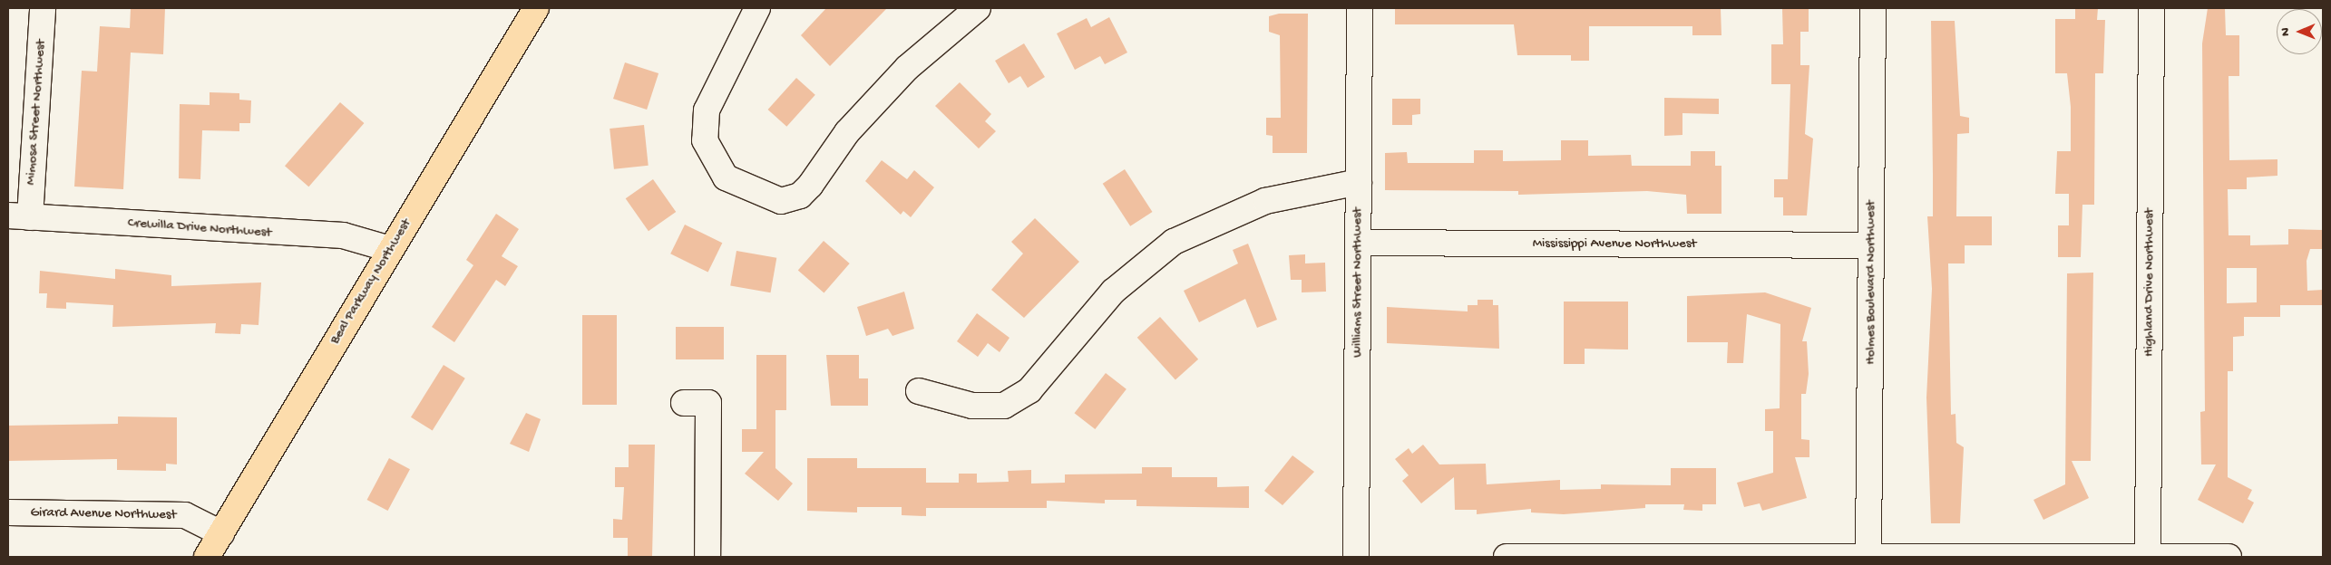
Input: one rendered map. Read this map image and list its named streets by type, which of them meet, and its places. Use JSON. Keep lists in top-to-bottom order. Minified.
{"streets":{"main road":["Beal Parkway Northwest"],"street":["Mimosa Street Northwest","Crewilla Drive Northwest","Mississippi Avenue Northwest","Williams Street Northwest","Holmes Boulevard Northwest","Highland Drive Northwest","Girard Avenue Northwest"]},"crossings":[["Mimosa Street Northwest","Crewilla Drive Northwest"],["Crewilla Drive Northwest","Beal Parkway Northwest"],["Mississippi Avenue Northwest","Williams Street Northwest"],["Mississippi Avenue Northwest","Holmes Boulevard Northwest"],["Beal Parkway Northwest","Girard Avenue Northwest"]],"north":"left"}
